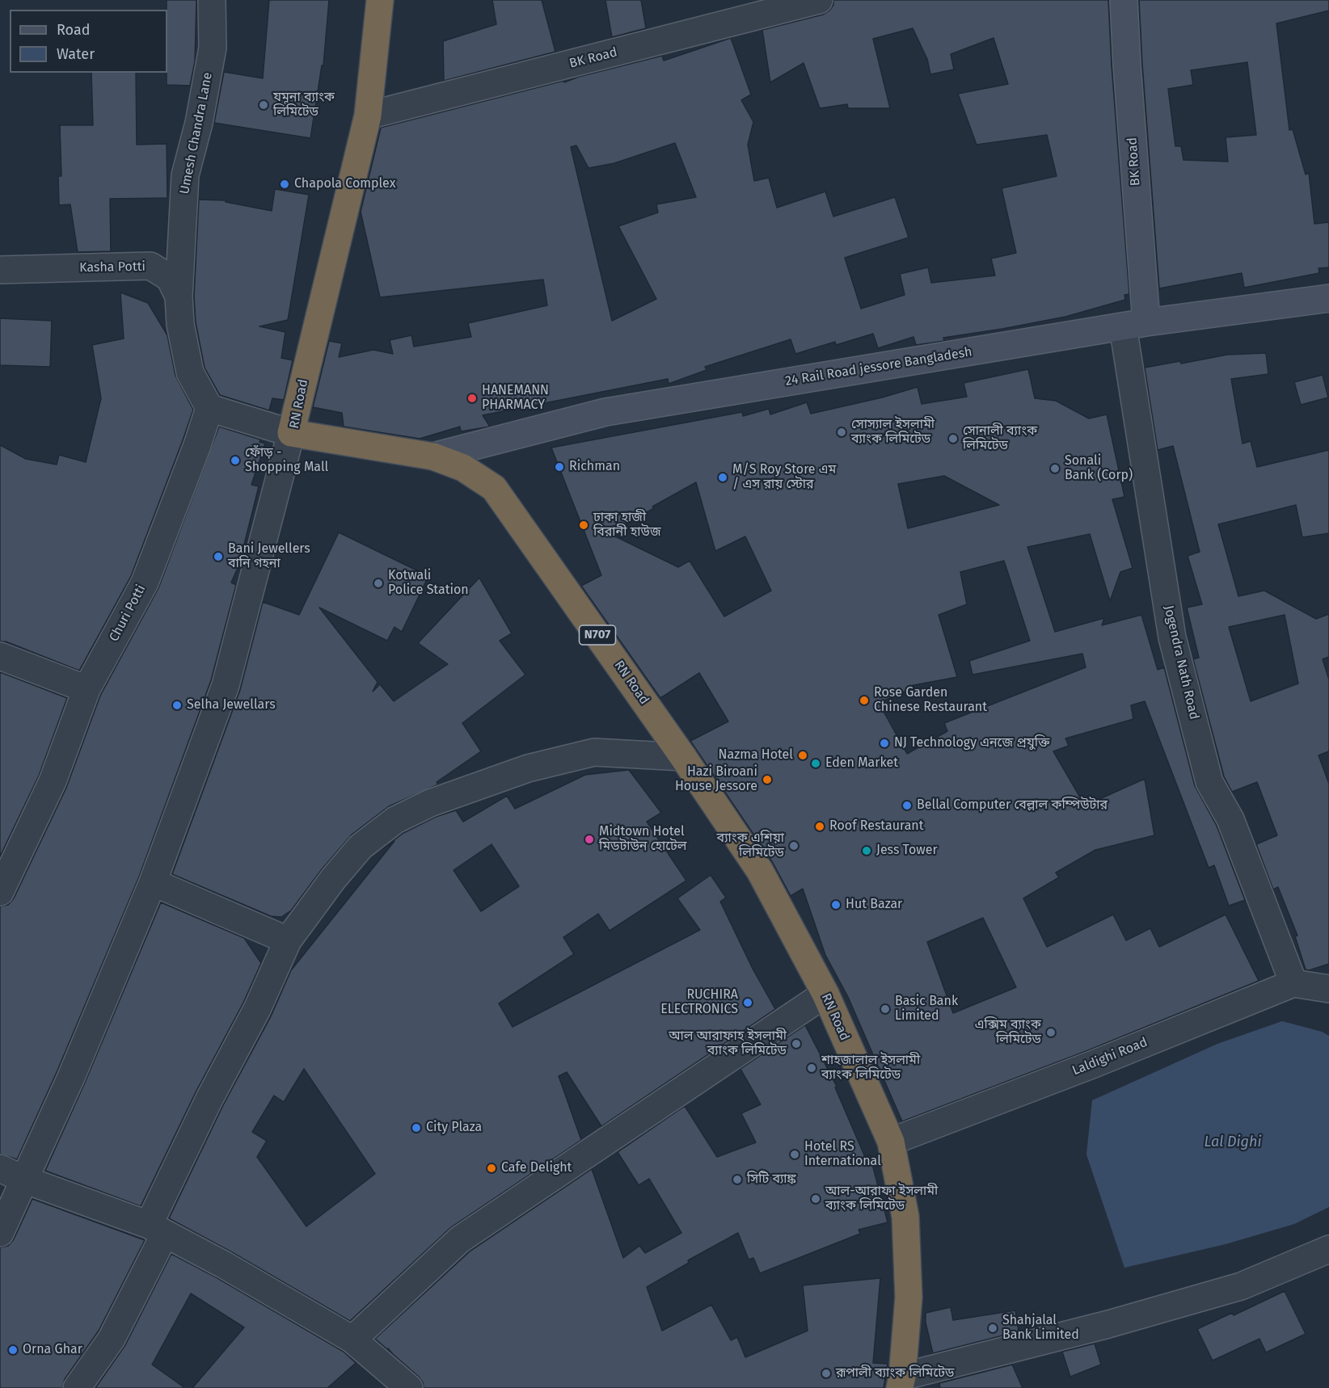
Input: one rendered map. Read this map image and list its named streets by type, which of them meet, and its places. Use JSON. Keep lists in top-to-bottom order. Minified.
{"streets":{"highway":["RN Road","N707"],"street":["BK Road","Umesh Chandra Lane","Kasha Potti","24 Rail Road jessore Bangladesh","Churi Potti","Jogendra Nath Road","Laldighi Road"]},"crossings":[["BK Road","24 Rail Road jessore Bangladesh"],["BK Road","RN Road"],["BK Road","Jogendra Nath Road"],["Umesh Chandra Lane","Kasha Potti"],["Kasha Potti","Churi Potti"],["24 Rail Road jessore Bangladesh","RN Road"],["24 Rail Road jessore Bangladesh","Jogendra Nath Road"],["RN Road","Laldighi Road"],["Jogendra Nath Road","Laldighi Road"]],"water":["Lal Dighi"],"places":["যমুনা ব্যাংক লিমিটেড","Chapola Complex","HANEMANN PHARMACY","সোস্যাল ইসলামী ব্যাংক লিমিটেড","সোনালী ব্যাংক লিমিটেড","ফোঁড় - Shopping Mall","Richman","Sonali Bank (Corp)","M/S Roy Store এম / এস রায় স্টোর","ঢাকা হাজী বিরানী হাউজ","Bani Jewellers বানি গহনা","Kotwali Police Station","Rose Garden Chinese Restaurant","Selha Jewellars","NJ Technology এনজে প্রযুক্তি","Nazma Hotel","Eden Market","Hazi Biroani House Jessore","Bellal Computer বেল্লাল কম্পিউটার","Roof Restaurant","Midtown Hotel মিডটাউন হোটেল","ব্যাংক এশিয়া লিমিটেড","Jess Tower","Hut Bazar","RUCHIRA ELECTRONICS","Basic Bank Limited","এক্সিম ব্যাংক লিমিটেড","আল আরাফাহ ইসলামী ব্যাংক লিমিটেড","শাহজালাল ইসলামী ব্যাংক লিমিটেড","City Plaza","Hotel RS International","Cafe Delight","সিটি ব্যাঙ্ক","আল-আরাফা ইসলামী ব্যাংক লিমিটেড","Shahjalal Bank Limited","Orna Ghar","রূপালী ব্যাংক লিমিটেড"],"legend":["Road","Water"]}
